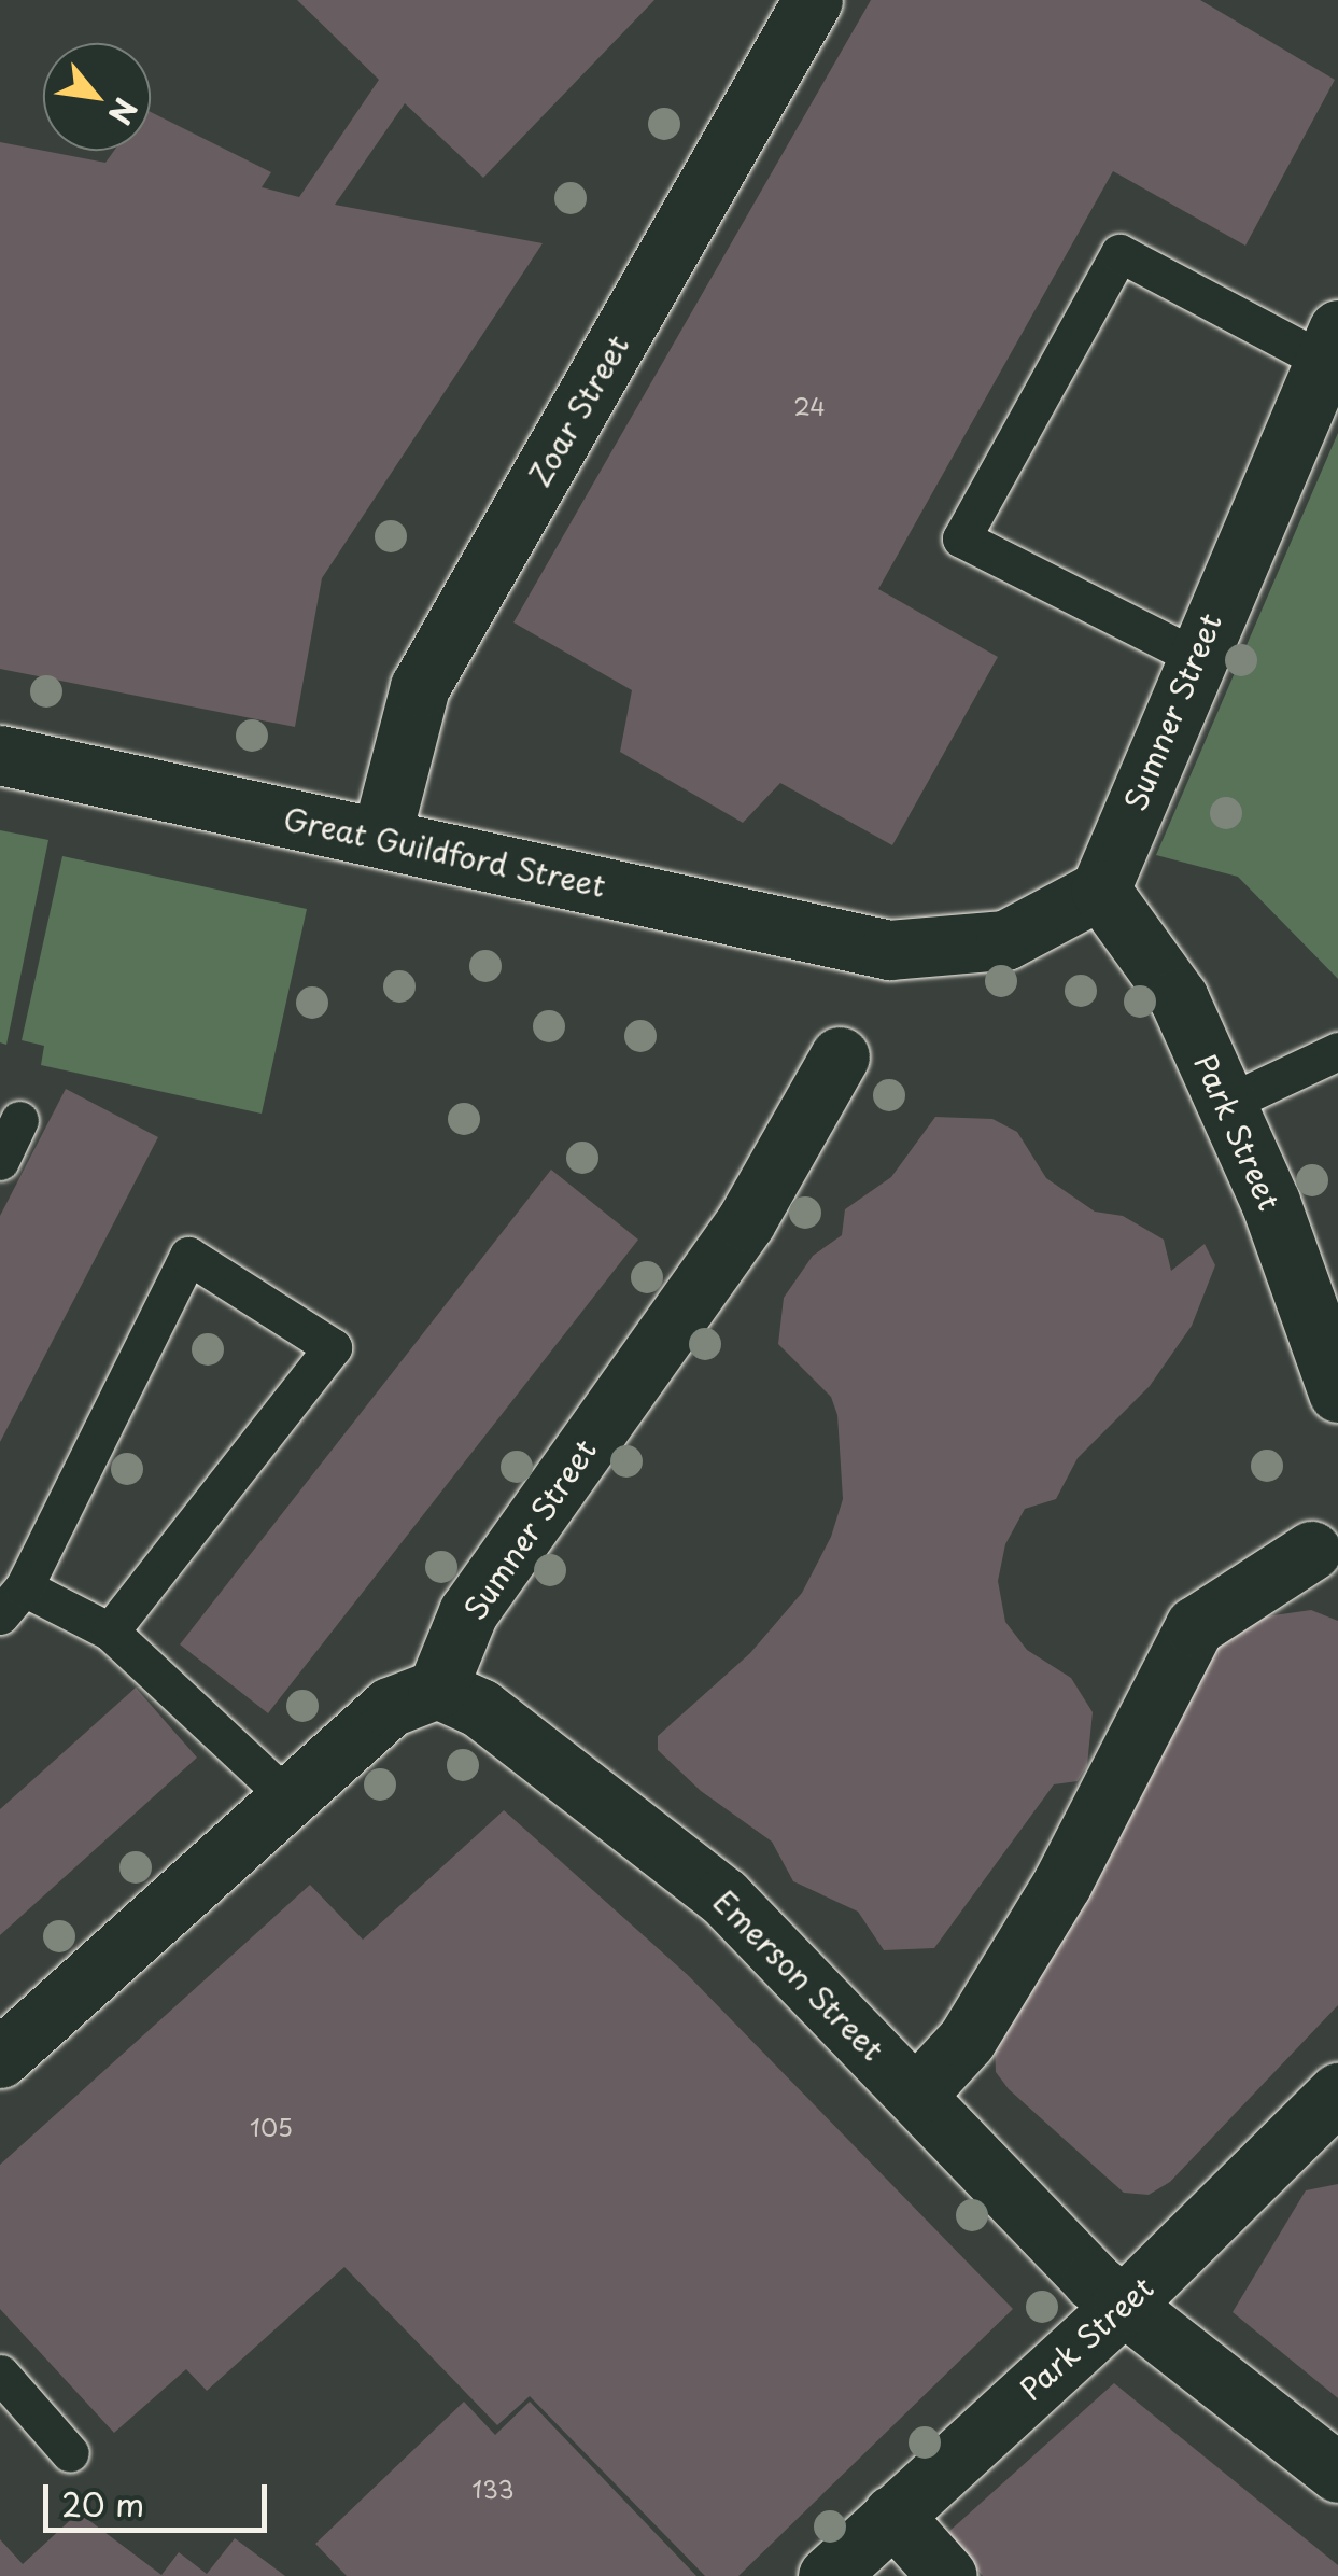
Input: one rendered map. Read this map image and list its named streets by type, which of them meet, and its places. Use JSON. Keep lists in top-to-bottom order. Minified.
{"streets":{"street":["Zoar Street","Sumner Street","Great Guildford Street","Park Street","Emerson Street"]},"crossings":[["Zoar Street","Great Guildford Street"],["Sumner Street","Great Guildford Street"],["Sumner Street","Park Street"],["Sumner Street","Emerson Street"],["Great Guildford Street","Park Street"],["Park Street","Emerson Street"]],"house_numbers":["24","105","133"],"scale_bar":"20 m","north":"bottom right"}
